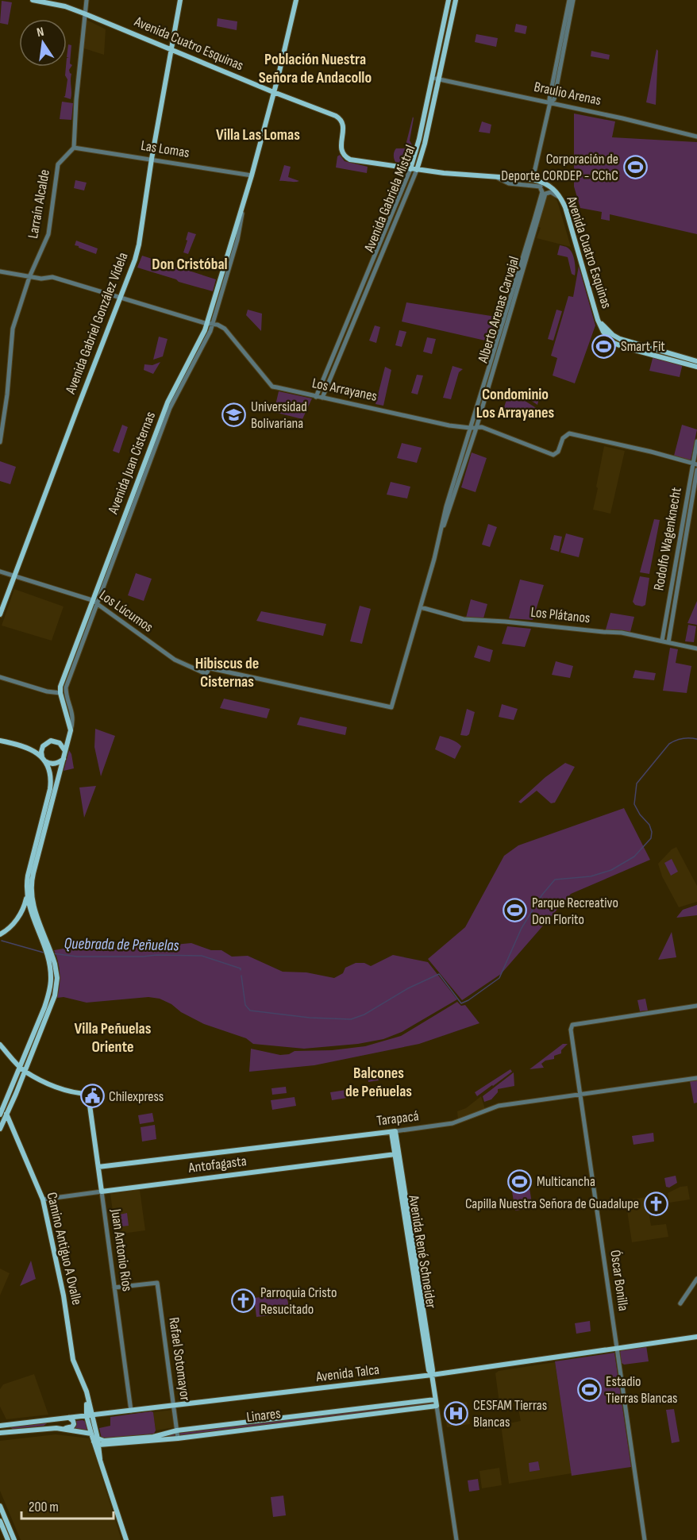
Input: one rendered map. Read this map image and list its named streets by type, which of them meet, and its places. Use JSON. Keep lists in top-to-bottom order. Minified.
{"streets":{"main road":["Avenida Cuatro Esquinas","Avenida Gabriela Mistral","Avenida Gabriel González Videla","Avenida Juan Cisternas","Tarapacá","Antofagasta","Camino Antiguo A Ovalle","Juan Antonio Ríos","Avenida René Schneider","Avenida Talca","Linares"],"street":["Braulio Arenas","Las Lomas","Larraín Alcalde","Alberto Arenas Carvajal","Los Arrayanes","Rodolfo Wagenknecht","Los Lúcumos","Los Plátanos","Óscar Bonilla","Rafael Sotomayor"]},"crossings":[["Avenida Cuatro Esquinas","Avenida Gabriela Mistral"],["Avenida Cuatro Esquinas","Avenida Gabriel González Videla"],["Avenida Cuatro Esquinas","Avenida Juan Cisternas"],["Braulio Arenas","Avenida Gabriela Mistral"],["Las Lomas","Larraín Alcalde"],["Las Lomas","Avenida Gabriel González Videla"],["Las Lomas","Avenida Juan Cisternas"],["Avenida Gabriela Mistral","Los Arrayanes"],["Larraín Alcalde","Los Arrayanes"],["Alberto Arenas Carvajal","Los Arrayanes"],["Alberto Arenas Carvajal","Los Lúcumos"],["Alberto Arenas Carvajal","Los Plátanos"],["Avenida Gabriel González Videla","Los Arrayanes"],["Avenida Gabriel González Videla","Los Lúcumos"],["Los Arrayanes","Avenida Juan Cisternas"],["Los Arrayanes","Rodolfo Wagenknecht"],["Avenida Juan Cisternas","Los Lúcumos"],["Rodolfo Wagenknecht","Los Plátanos"],["Tarapacá","Juan Antonio Ríos"],["Tarapacá","Avenida René Schneider"],["Tarapacá","Óscar Bonilla"],["Antofagasta","Camino Antiguo A Ovalle"],["Antofagasta","Juan Antonio Ríos"],["Antofagasta","Avenida René Schneider"],["Camino Antiguo A Ovalle","Avenida Talca"],["Juan Antonio Ríos","Rafael Sotomayor"],["Juan Antonio Ríos","Avenida Talca"],["Avenida René Schneider","Avenida Talca"],["Avenida René Schneider","Linares"],["Óscar Bonilla","Avenida Talca"],["Rafael Sotomayor","Avenida Talca"],["Rafael Sotomayor","Linares"]],"districts":["Población Nuestra Señora de Andacollo","Villa Las Lomas","Don Cristóbal","Condominio Los Arrayanes","Hibiscus de Cisternas","Villa Peñuelas Oriente","Balcones de Peñuelas"],"water":["Quebrada de Peñuelas"],"places":{"sports":["Corporación de Deporte CORDEP - CChC","Smart Fit","Parque Recreativo Don Florito","Multicancha","Estadio Tierras Blancas"],"school or university":["Universidad Bolivariana"],"public building":["Chilexpress"],"church":["Capilla Nuestra Señora de Guadalupe","Parroquia Cristo Resucitado"],"hospital":["CESFAM Tierras Blancas"]},"scale_bar":"200 m","north":"top"}
